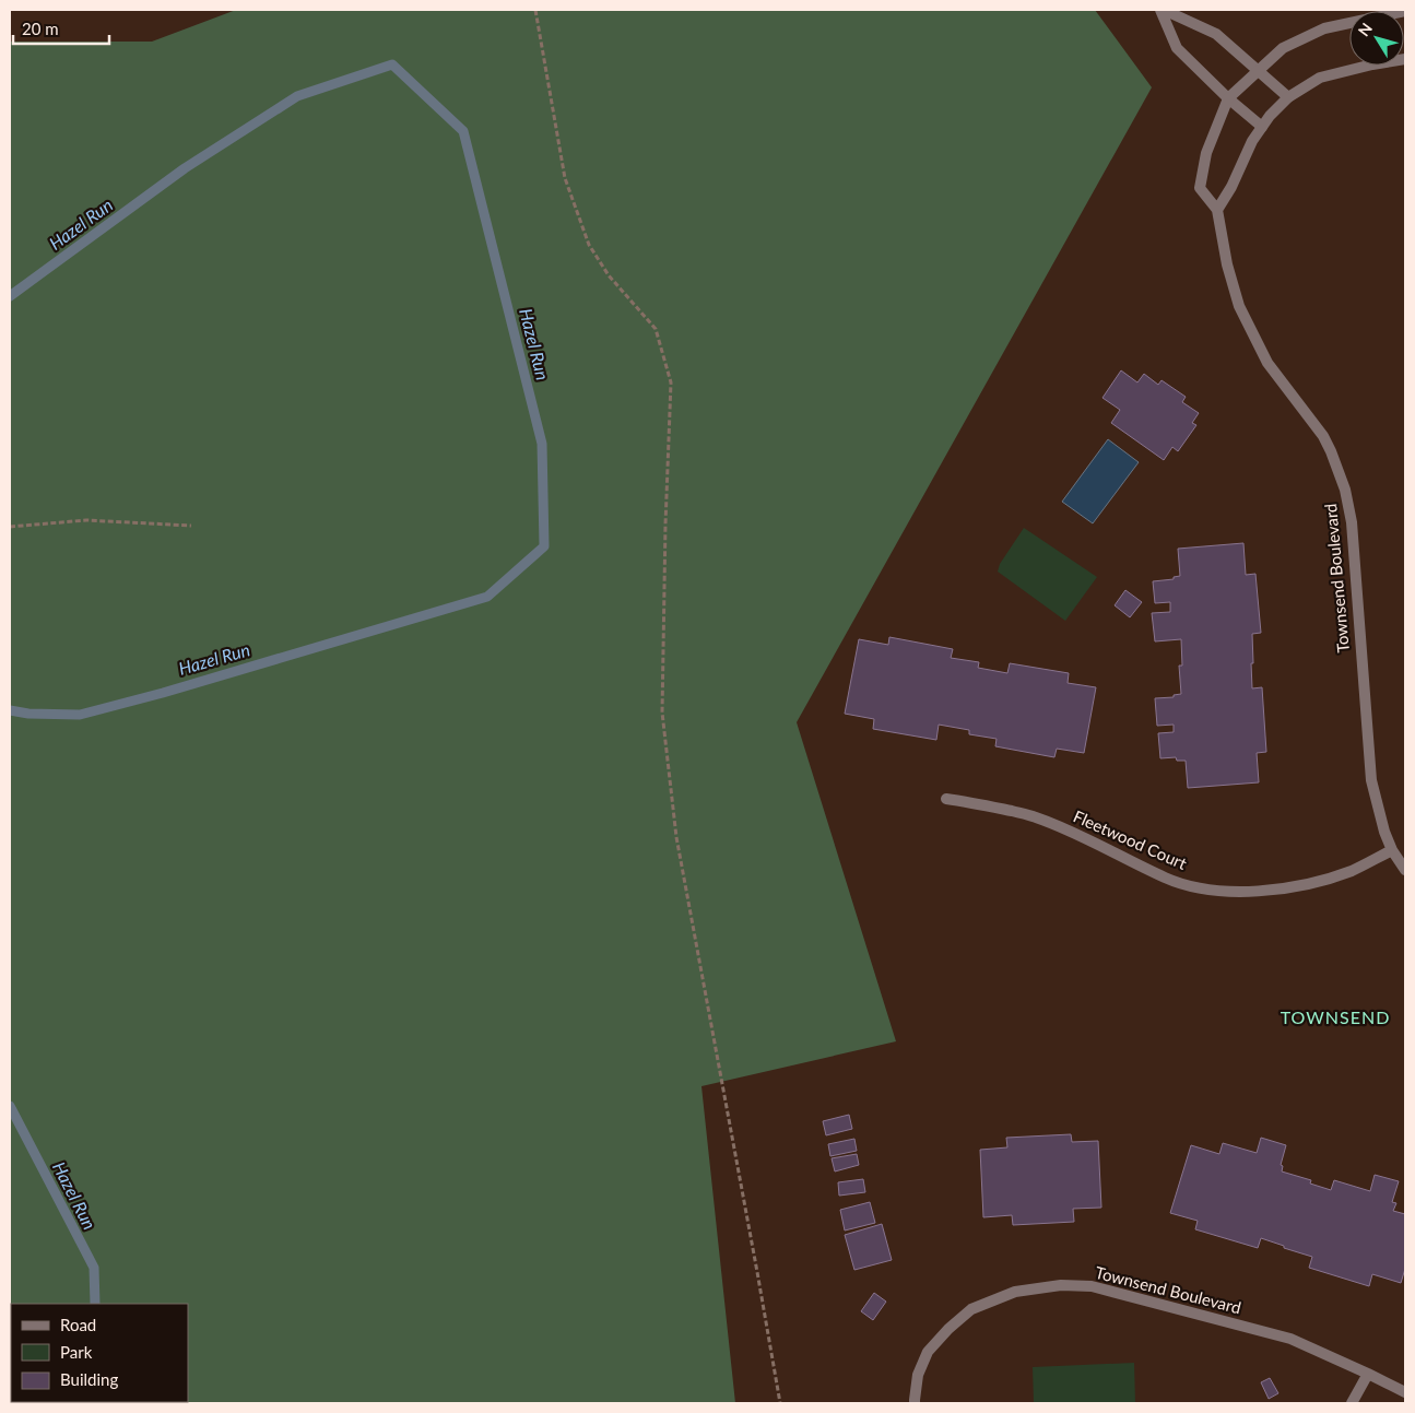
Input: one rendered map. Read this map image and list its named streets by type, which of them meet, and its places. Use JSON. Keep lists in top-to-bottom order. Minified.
{"streets":{"street":["Townsend Boulevard","Fleetwood Court"]},"crossings":[["Townsend Boulevard","Fleetwood Court"]],"districts":["TOWNSEND"],"water":["Hazel Run"],"legend":["Road","Park","Building"],"scale_bar":"20 m","north":"top left"}
